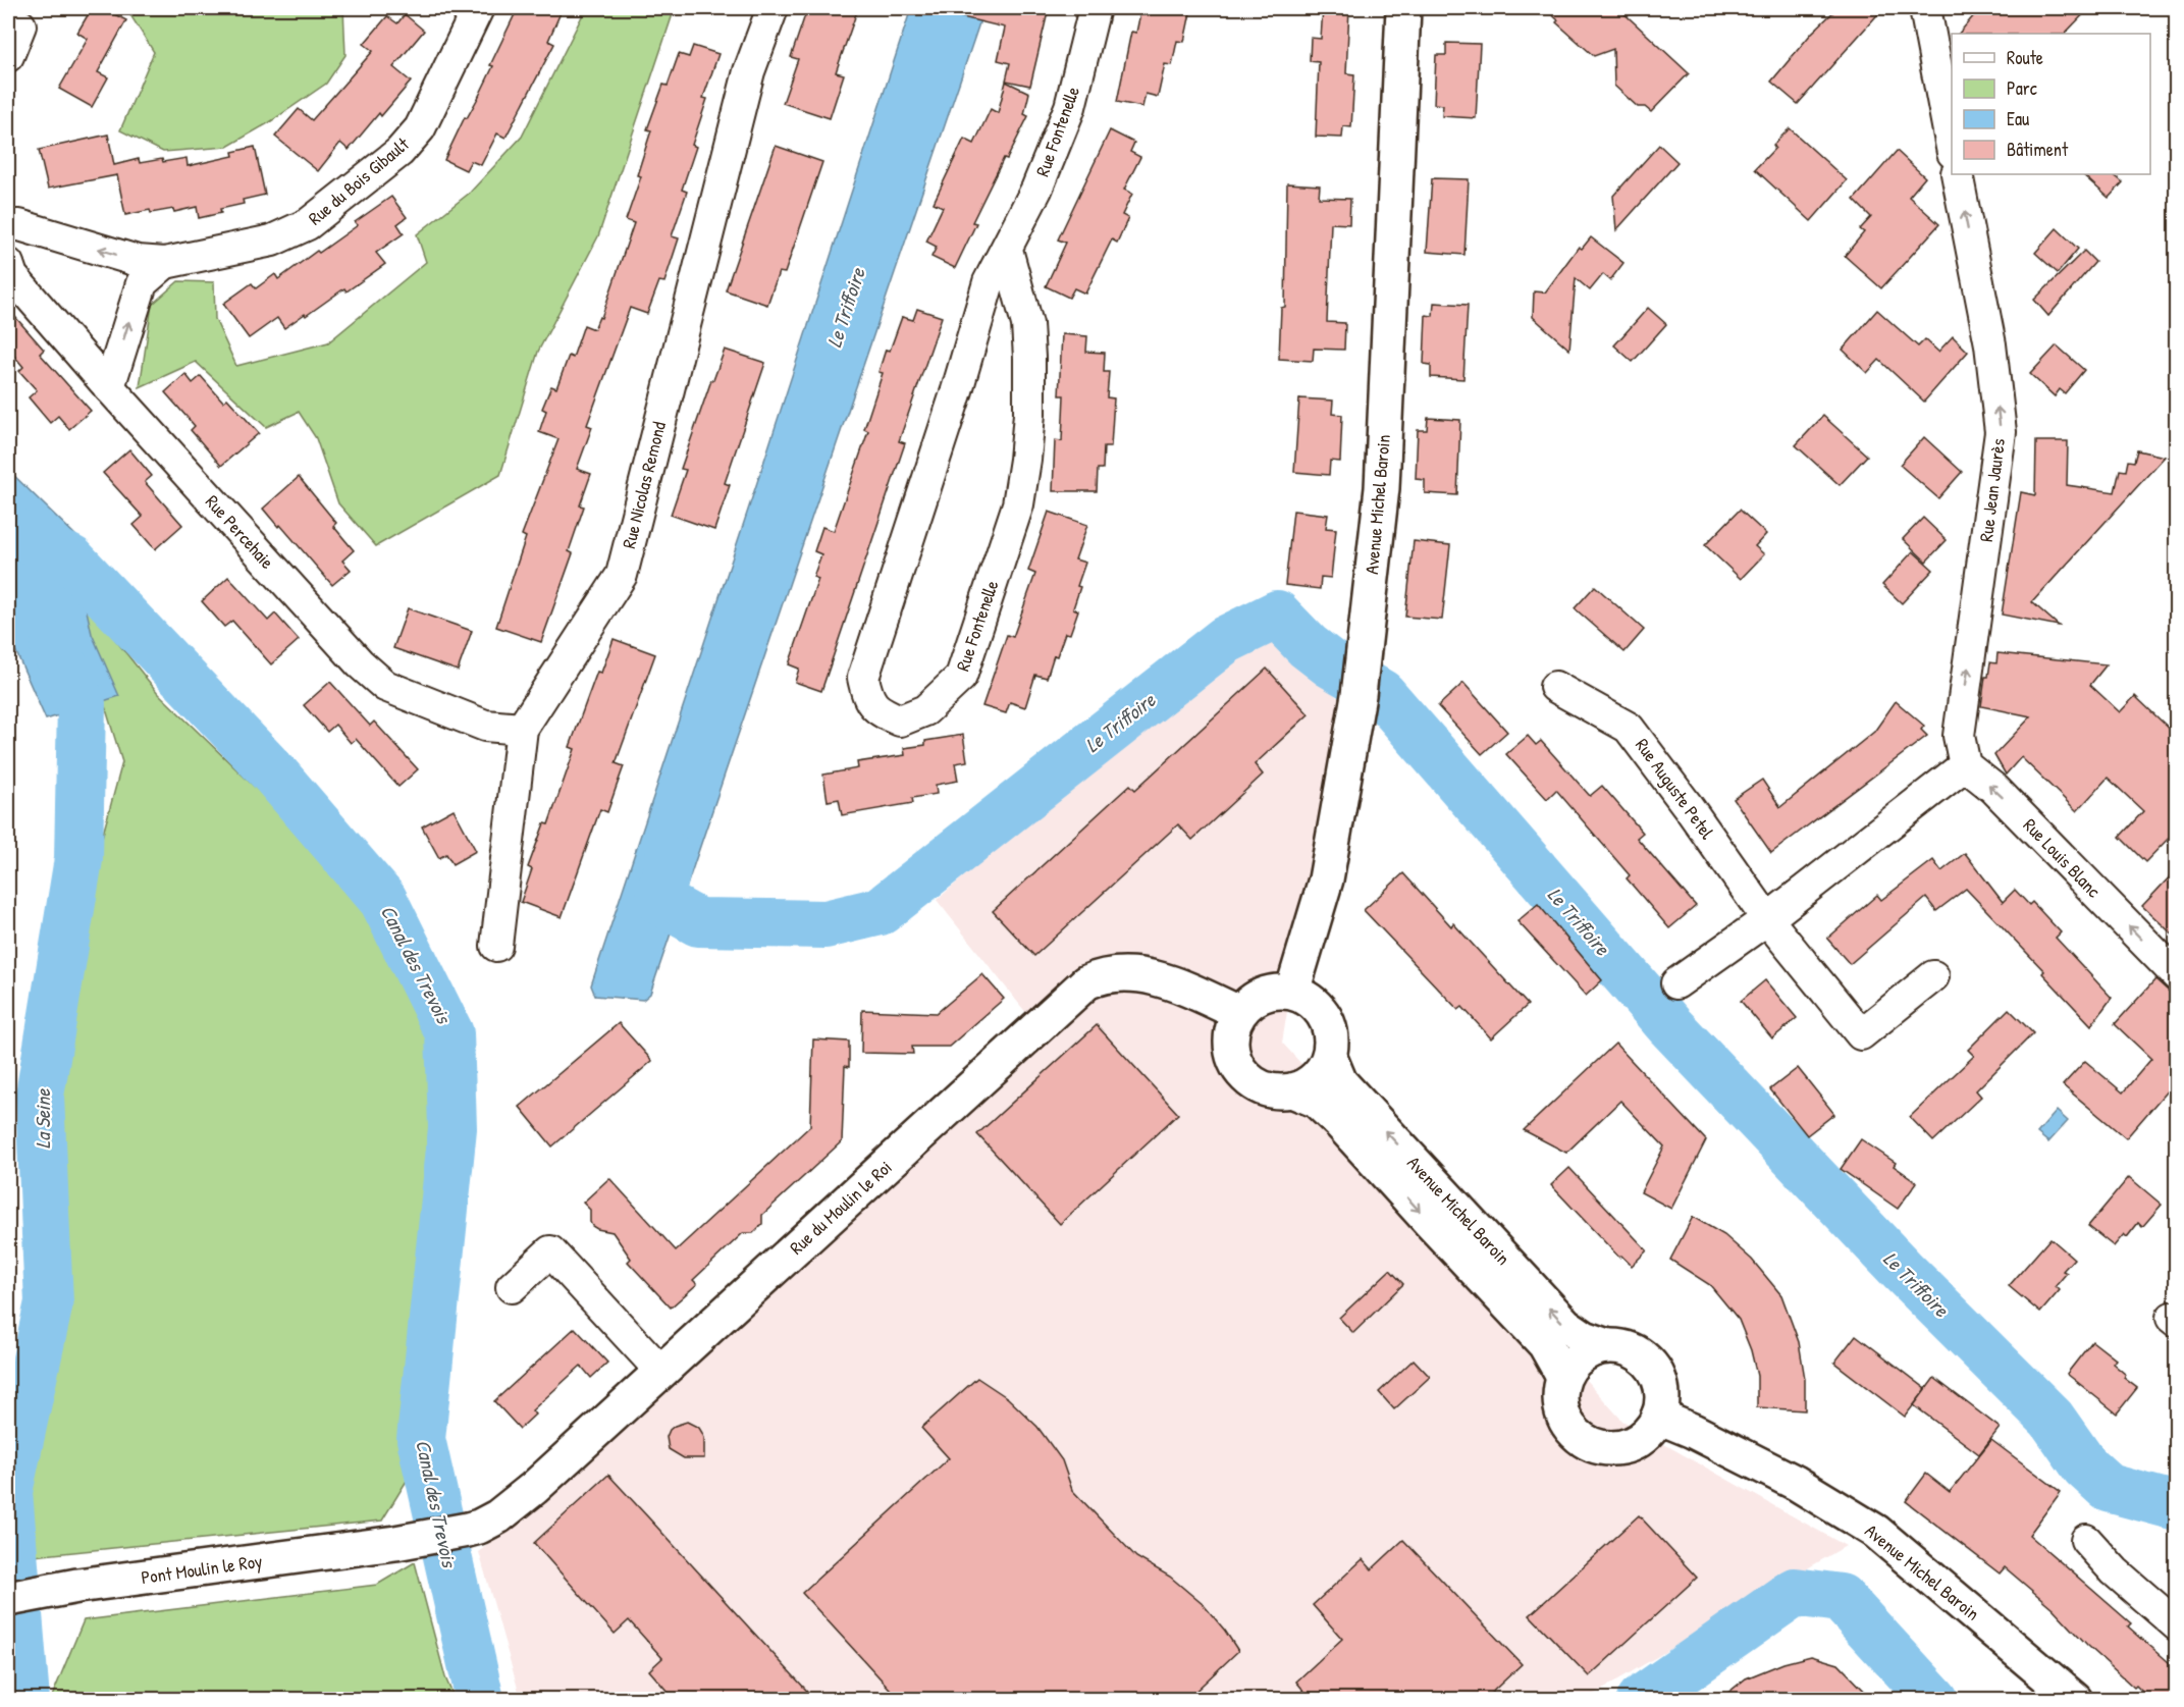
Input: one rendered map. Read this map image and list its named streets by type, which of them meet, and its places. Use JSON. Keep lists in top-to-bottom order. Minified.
{"streets":{"street":["Rue Fontenelle","Rue du Bois Gibault","Rue Nicolas Remond","Rue Jean Jaurès","Avenue Michel Baroin","Rue Percehaie","Rue Auguste Petel","Rue Louis Blanc","Rue du Moulin le Roi","Pont Moulin le Roy"]},"crossings":[["Rue du Bois Gibault","Rue Percehaie"],["Rue Nicolas Remond","Rue Percehaie"],["Rue Jean Jaurès","Rue Louis Blanc"],["Avenue Michel Baroin","Rue du Moulin le Roi"],["Rue du Moulin le Roi","Pont Moulin le Roy"]],"one_way":["Rue Jean Jaurès","Rue Louis Blanc"],"water":["Le Triffoire","Canal des Trevois","La Seine"],"legend":["Route","Parc","Eau","Bâtiment"]}
